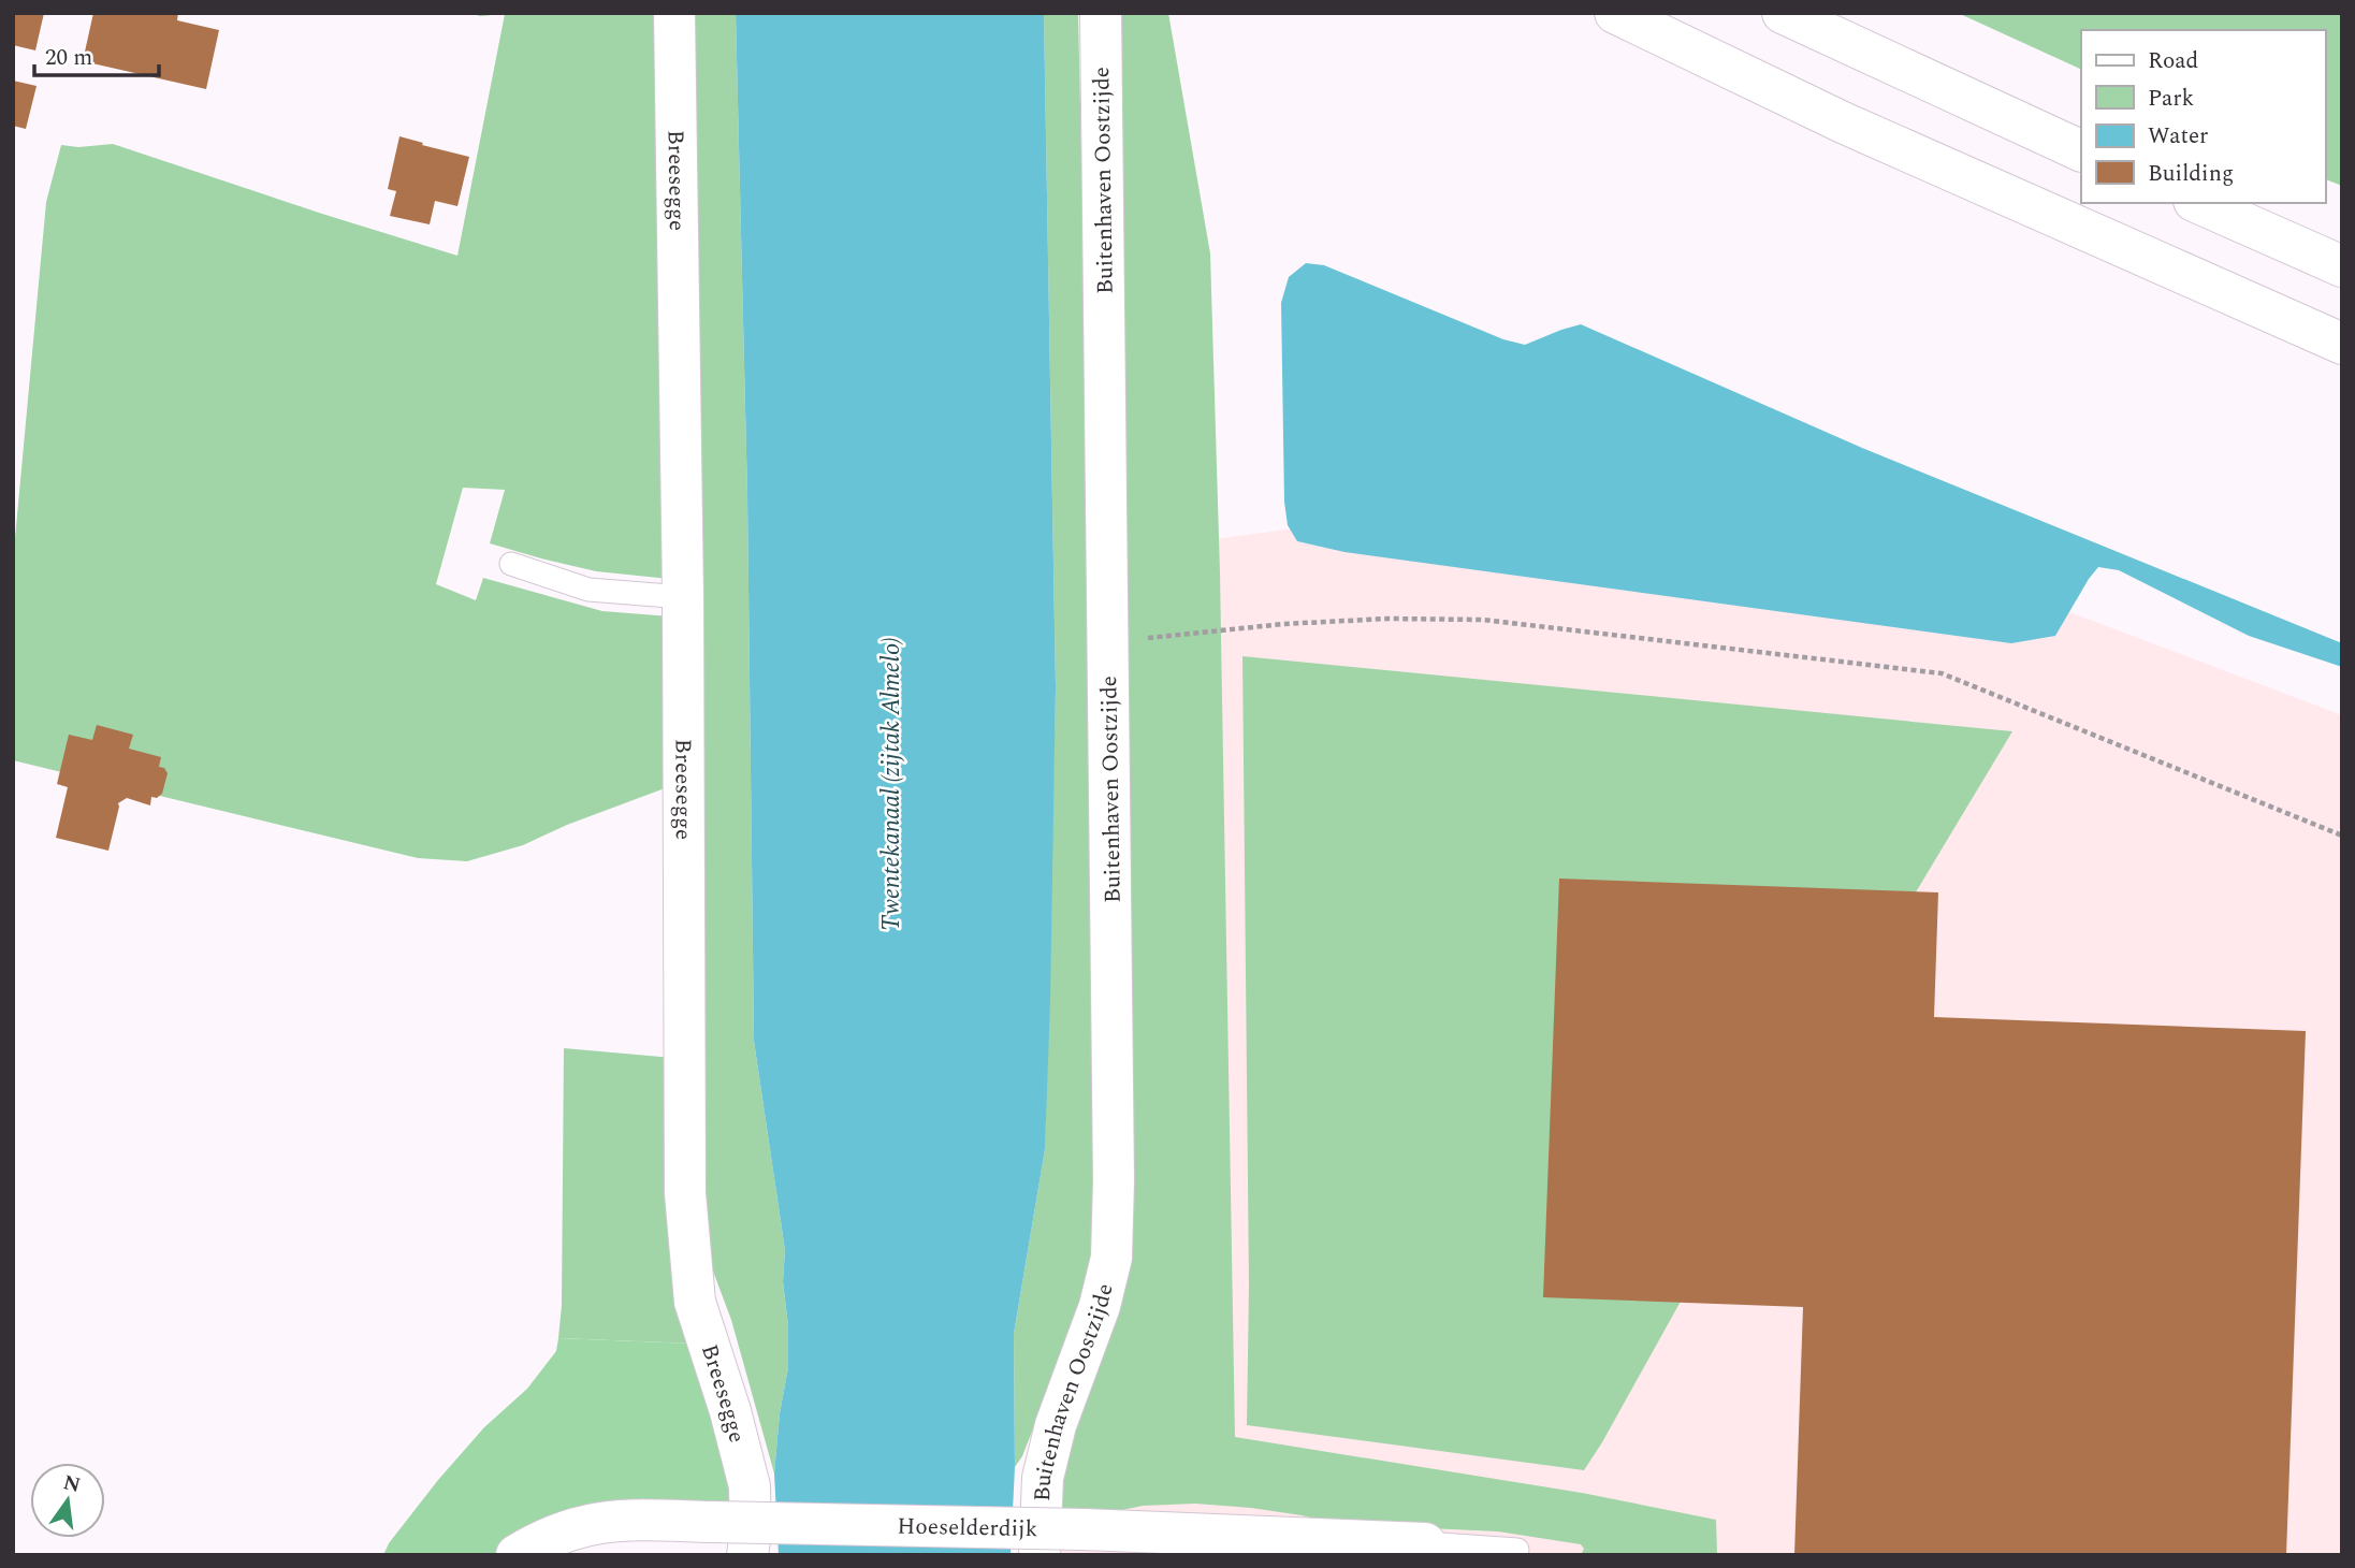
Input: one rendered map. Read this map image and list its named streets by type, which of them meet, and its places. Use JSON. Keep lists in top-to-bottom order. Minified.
{"streets":{"main road":["Breesegge","Buitenhaven Oostzijde","Hoeselderdijk"]},"water":["Twentekanaal (zijtak Almelo)"],"legend":["Road","Park","Water","Building"],"scale_bar":"20 m","north":"top"}
